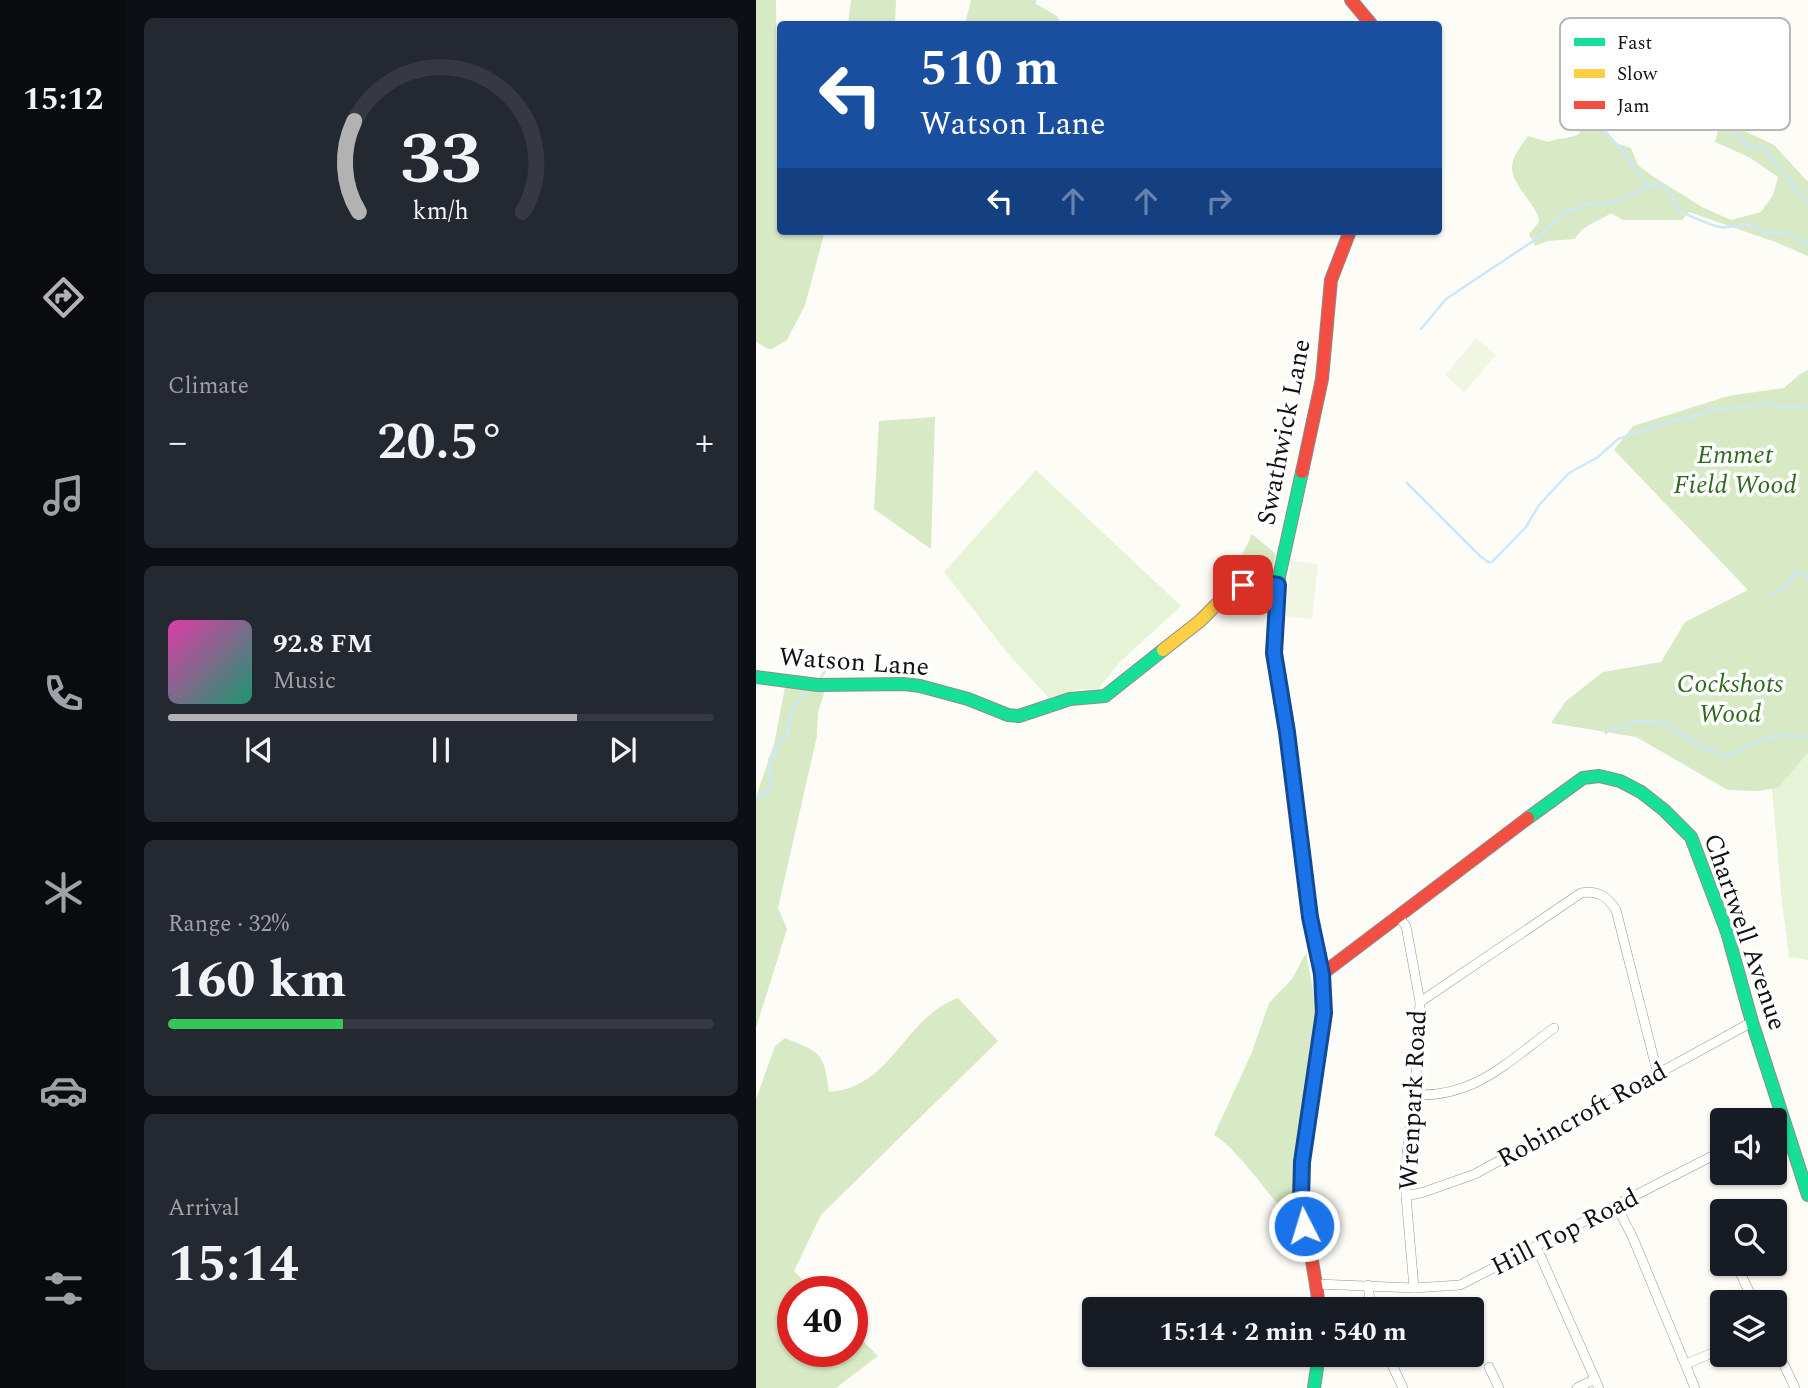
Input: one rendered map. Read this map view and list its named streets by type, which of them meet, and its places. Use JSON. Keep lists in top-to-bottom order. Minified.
{"streets":{"street":["Swathwick Lane","Watson Lane","Chartwell Avenue","Wrenpark Road","Robincroft Road","Hill Top Road"]},"crossings":[["Swathwick Lane","Watson Lane"],["Swathwick Lane","Chartwell Avenue"],["Swathwick Lane","Hill Top Road"],["Chartwell Avenue","Wrenpark Road"],["Chartwell Avenue","Robincroft Road"],["Wrenpark Road","Robincroft Road"],["Wrenpark Road","Hill Top Road"]],"parks":["Emmet Field Wood","Cockshots Wood"],"legend":["Fast","Slow","Jam"],"page":{"tabs":"15:12","turn":["510 m","Watson Lane"],"tile":["Climate",["Range · 32%","160 km"],["Arrival","15:14"]],"heat":["−","20.5°","+"],"song":["92.8 FM","Music"],"limit":"40","trip":"15:14 · 2 min · 540 m","gauge":["33","km/h"]}}
